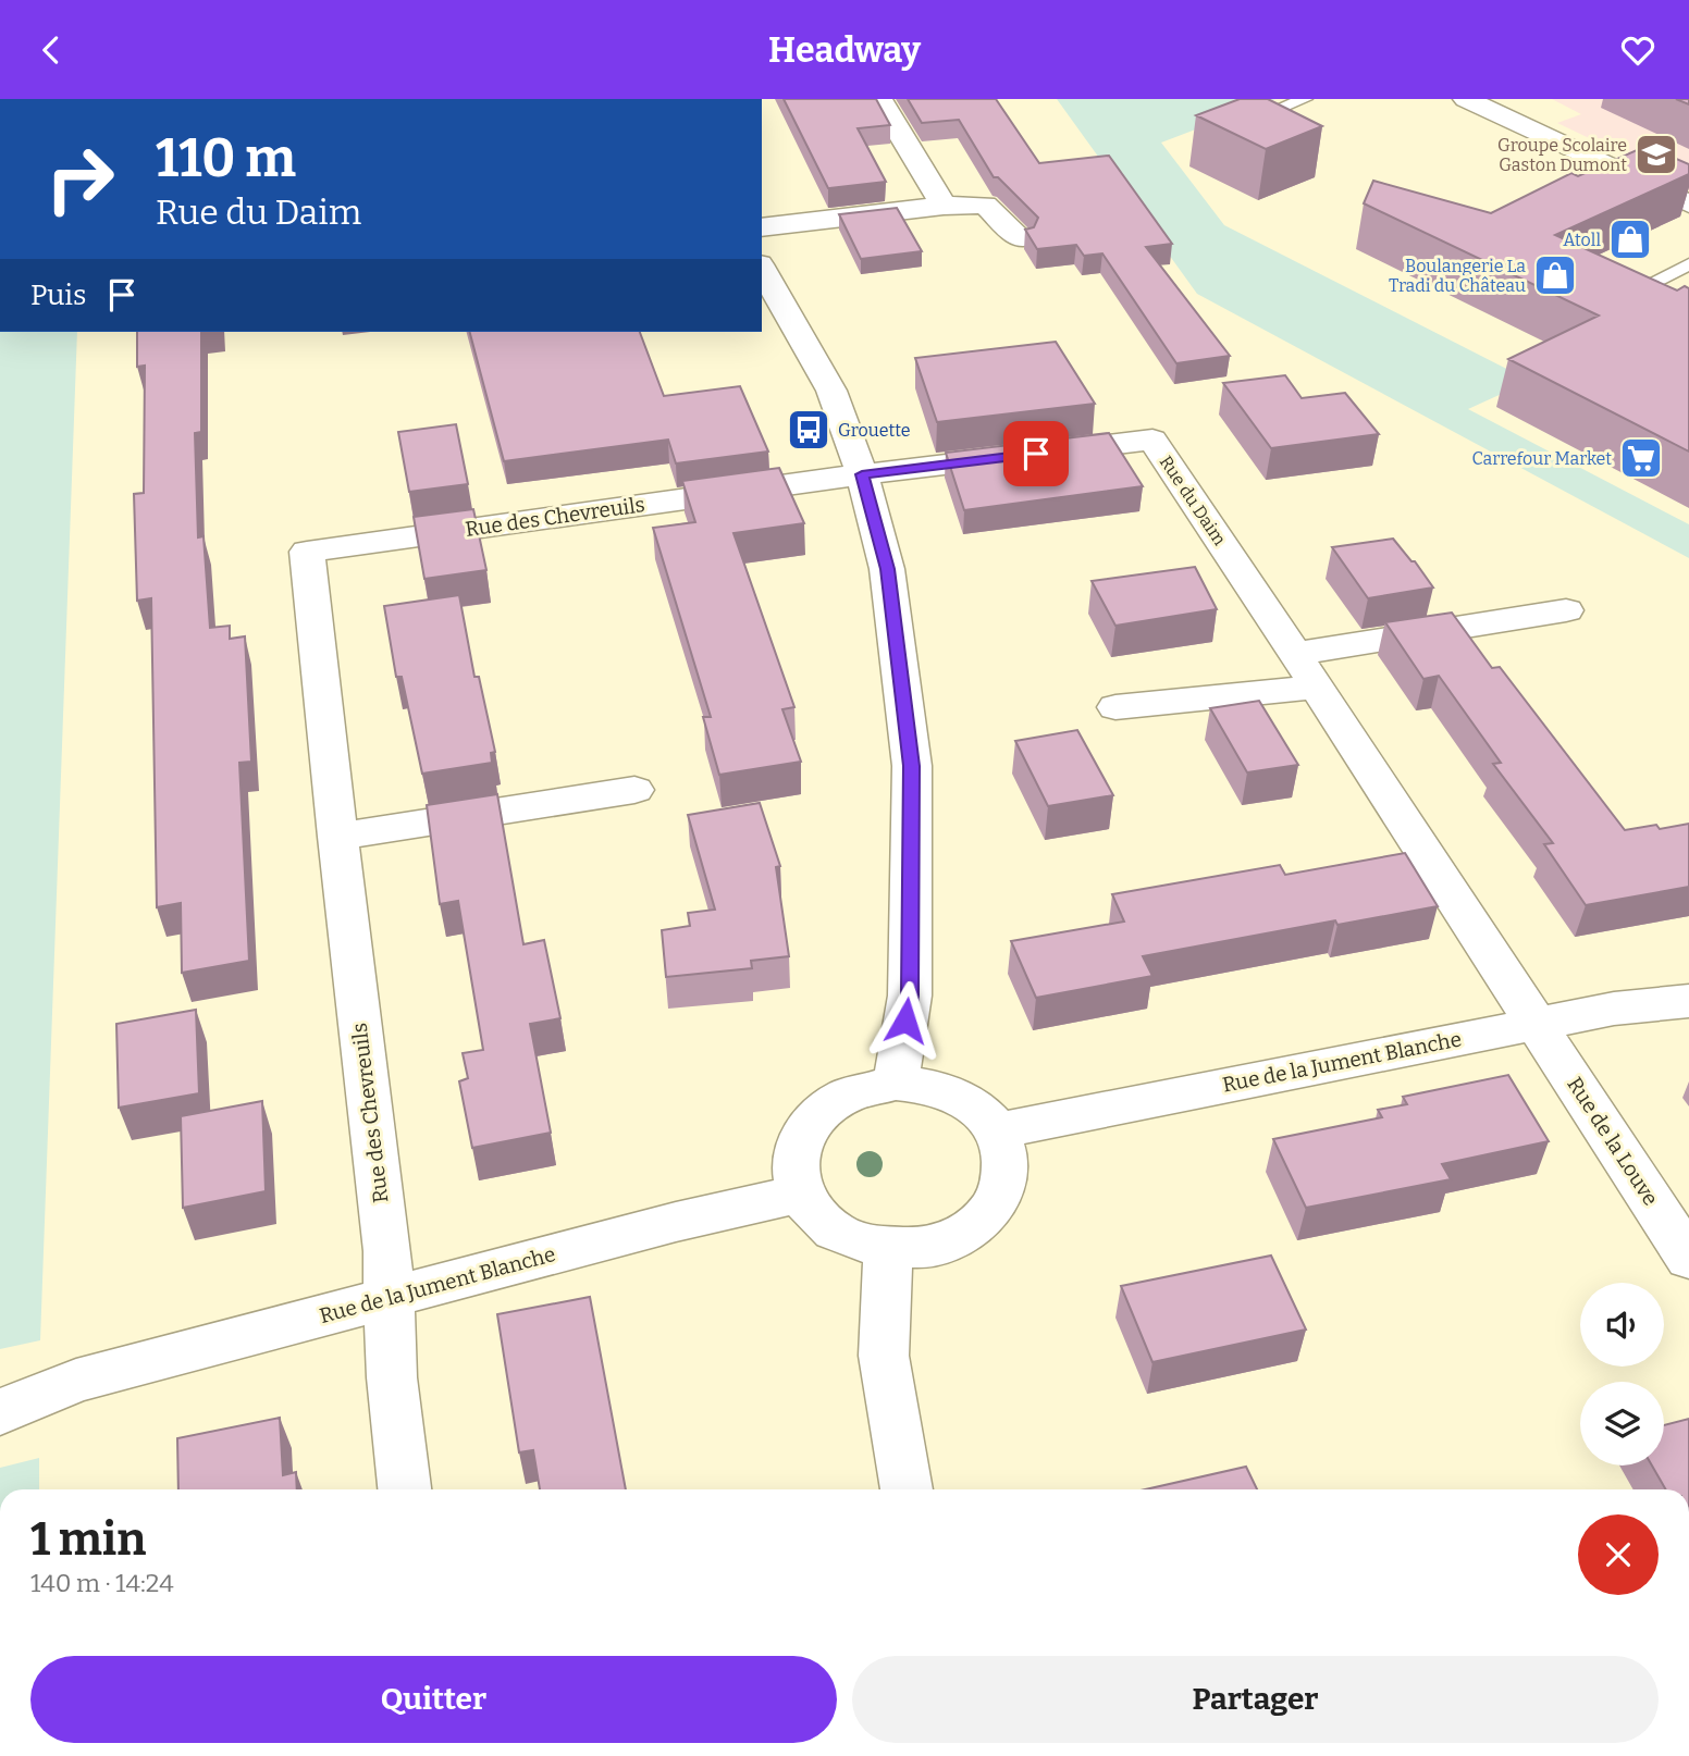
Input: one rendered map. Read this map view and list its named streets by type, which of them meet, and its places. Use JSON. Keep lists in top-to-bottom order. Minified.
{"streets":{"street":["Rue du Daim","Rue des Chevreuils","Rue de la Jument Blanche","Rue de la Louve"]},"crossings":[["Rue du Daim","Rue des Chevreuils"],["Rue du Daim","Rue de la Jument Blanche"],["Rue du Daim","Rue de la Louve"],["Rue des Chevreuils","Rue de la Jument Blanche"],["Rue de la Jument Blanche","Rue de la Louve"]],"places":{"school or university":["Groupe Scolaire Gaston Dumont"],"shop":["Atoll","Boulangerie La Tradi du Château"],"bus stop":["Grouette"],"supermarket":["Carrefour Market"]},"page":{"header":"Headway","turn":["110 m","Rue du Daim"],"then":"Puis","heading":["1 min","140 m · 14:24"],"buttons":["Quitter","Partager"]}}
